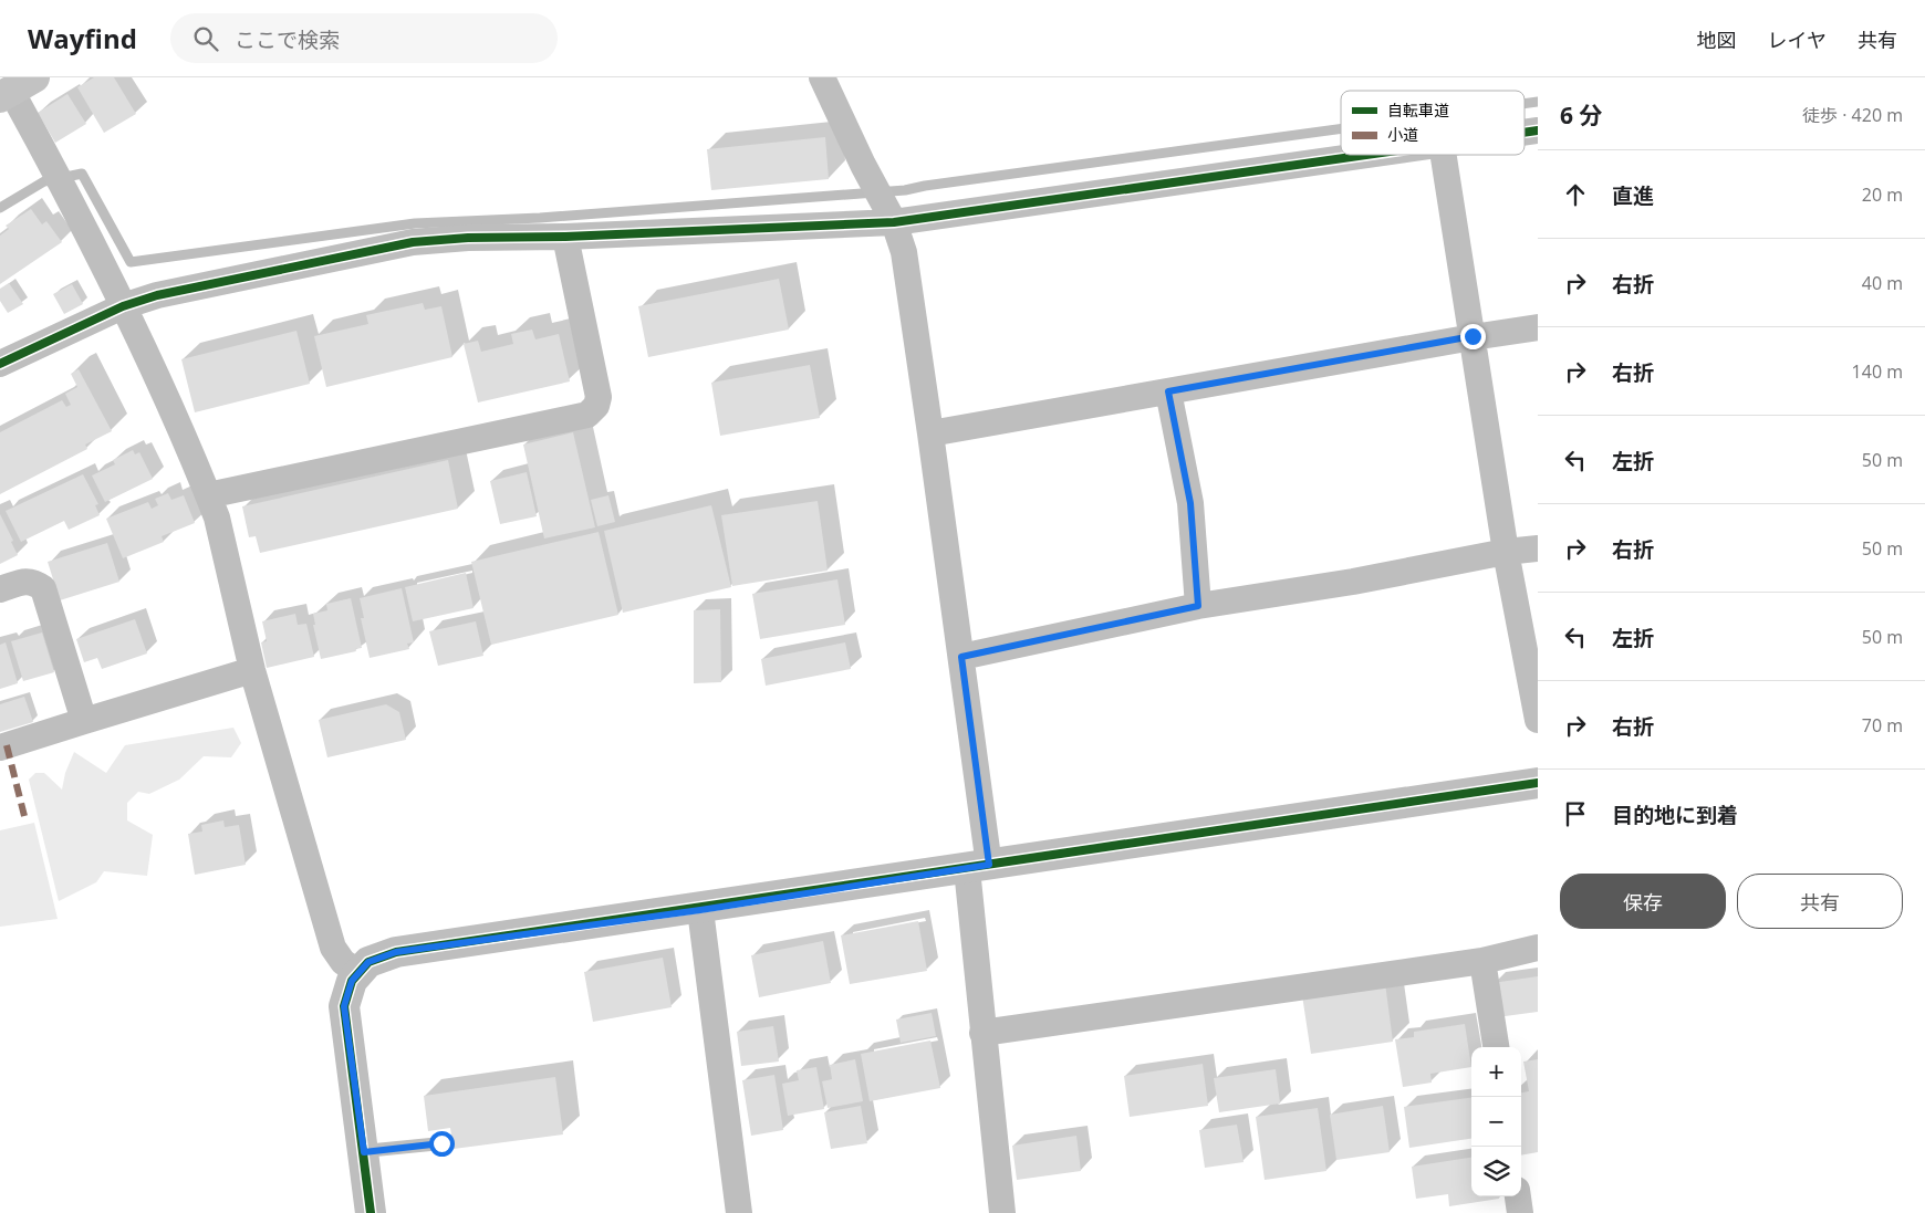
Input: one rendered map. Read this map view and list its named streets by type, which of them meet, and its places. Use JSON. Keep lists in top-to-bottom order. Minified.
{"legend":["自転車道","小道"],"page":{"header":"Wayfind","search":"ここで検索","nav":["地図","レイヤ","共有"],"heading":["6 分","徒歩 · 420 m"],"list":[["直進","20 m"],["右折","40 m"],["右折","140 m"],["左折","50 m"],["右折","50 m"],["左折","50 m"],["右折","70 m"],"目的地に到着"],"buttons":["保存","共有"],"map_buttons":["+","−"]}}
